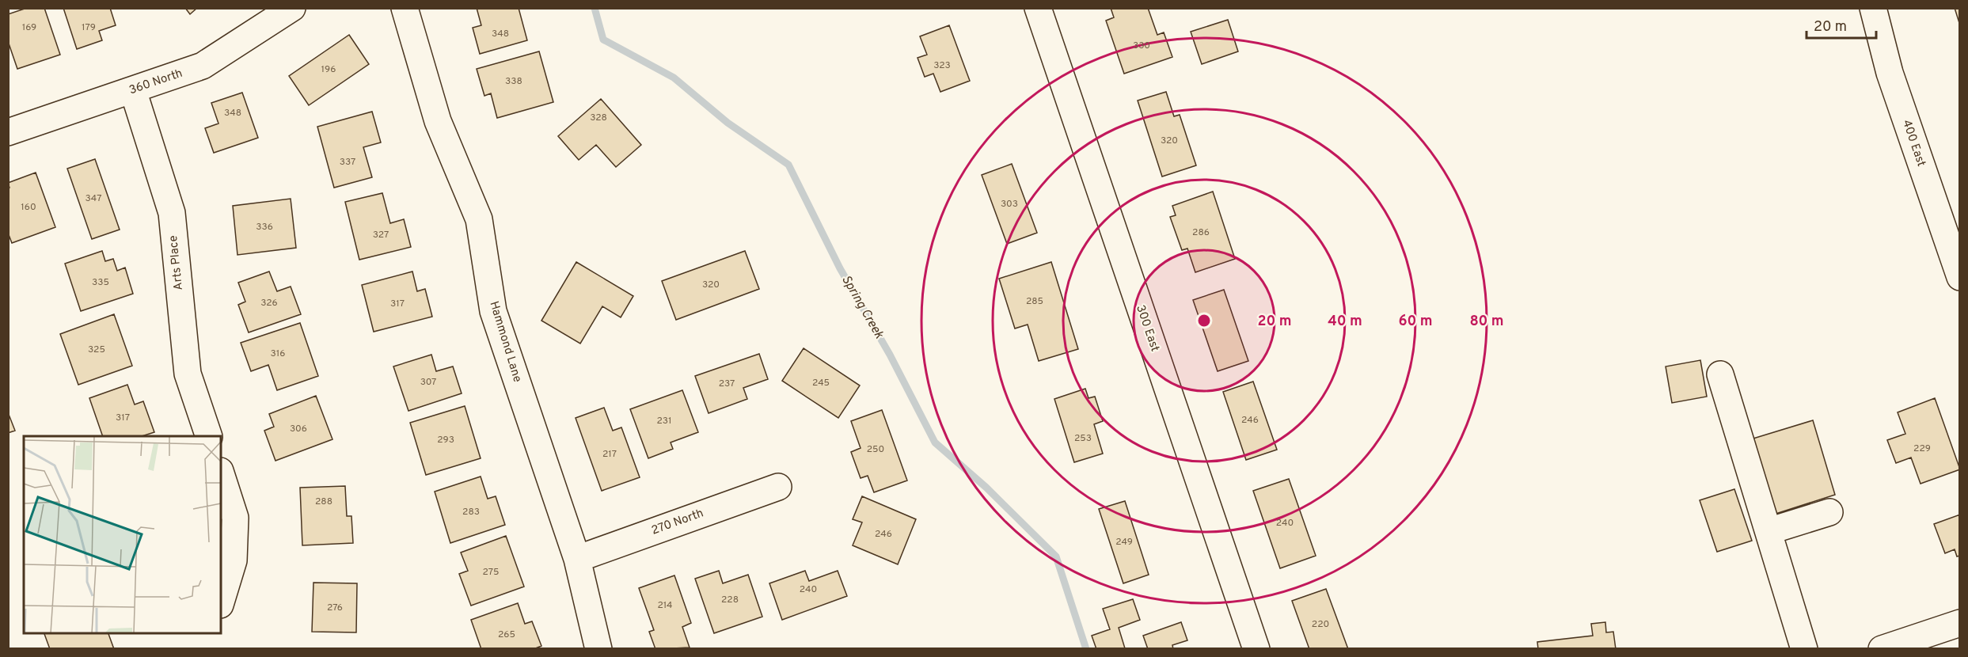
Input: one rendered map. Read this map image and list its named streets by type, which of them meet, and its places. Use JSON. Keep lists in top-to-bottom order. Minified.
{"streets":{"street":["360 North","400 East","Arts Place","300 East","Hammond Lane","270 North"]},"crossings":[["360 North","Arts Place"],["Hammond Lane","270 North"]],"water":["Spring Creek"],"house_numbers":["169","179","348","330","323","196","338","348","328","320","337","347","303","160","336","286","327","335","320","285","326","317","325","316","307","245","237","317","246","231","306","253","293","229","250","217","288","283","240","246","249","275","240","228","214","276","220","265"],"scale_bar":"20 m","rings":["20 m","40 m","60 m","80 m"]}
